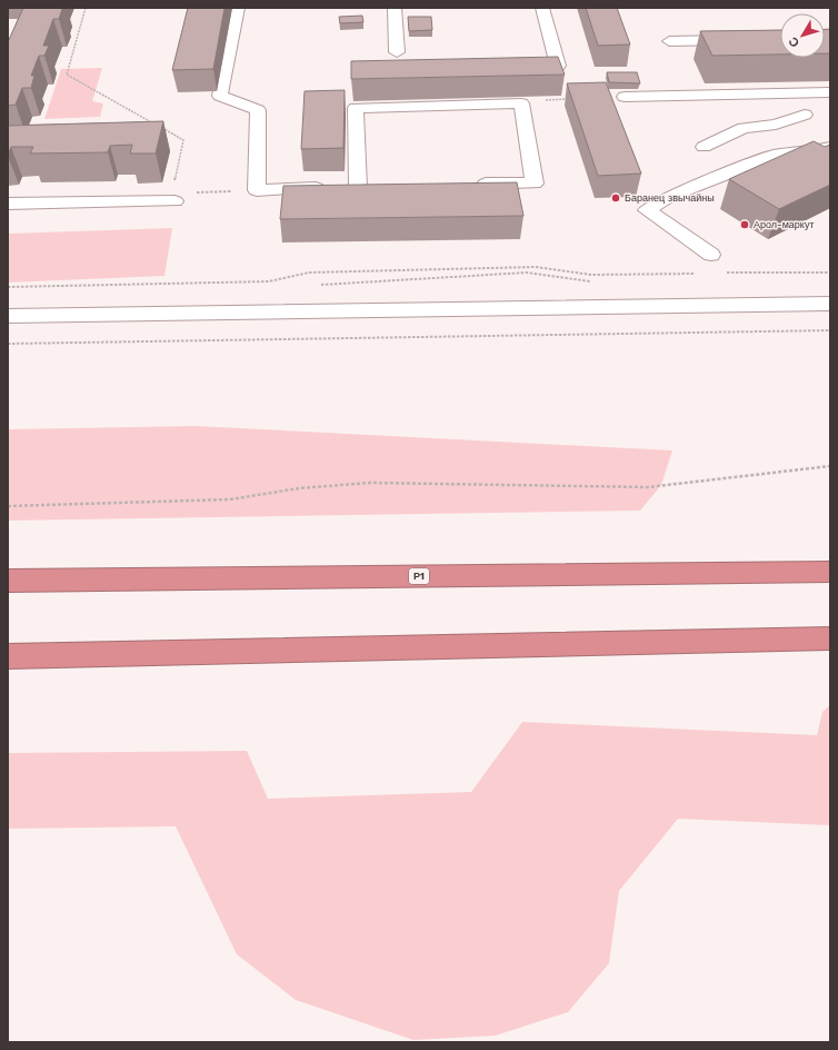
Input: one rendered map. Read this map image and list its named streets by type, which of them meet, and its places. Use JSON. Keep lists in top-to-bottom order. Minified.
{"streets":{"highway":["Р1"]},"places":["Баранец звычайны","Арол-маркут"],"north":"bottom left"}
